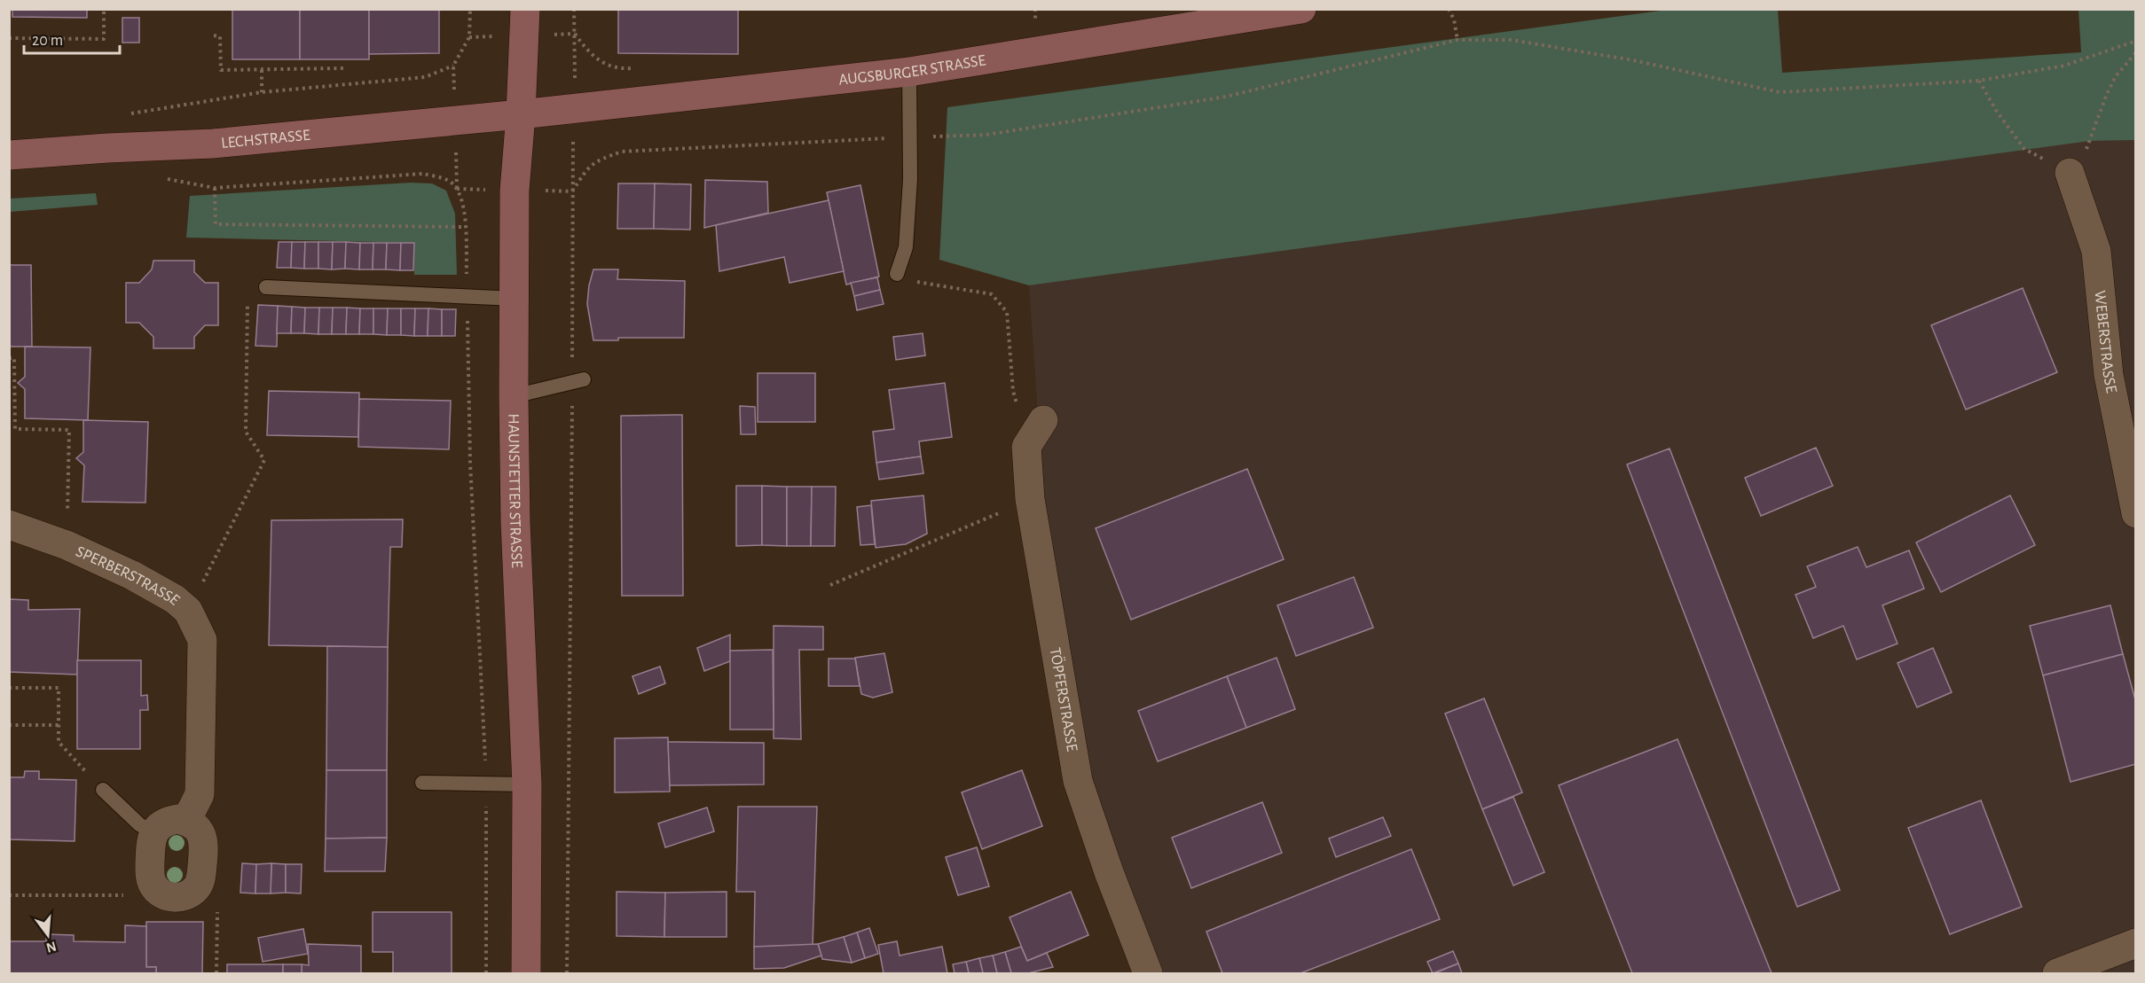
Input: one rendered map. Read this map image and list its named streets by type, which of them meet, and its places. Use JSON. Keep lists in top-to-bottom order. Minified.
{"streets":{"main road":["AUGSBURGER STRASSE","LECHSTRASSE","HAUNSTETTER STRASSE"],"street":["WEBERSTRASSE","SPERBERSTRASSE","TÖPFERSTRASSE"]},"crossings":[["AUGSBURGER STRASSE","LECHSTRASSE"],["AUGSBURGER STRASSE","HAUNSTETTER STRASSE"],["LECHSTRASSE","HAUNSTETTER STRASSE"]],"scale_bar":"20 m","north":"bottom"}
